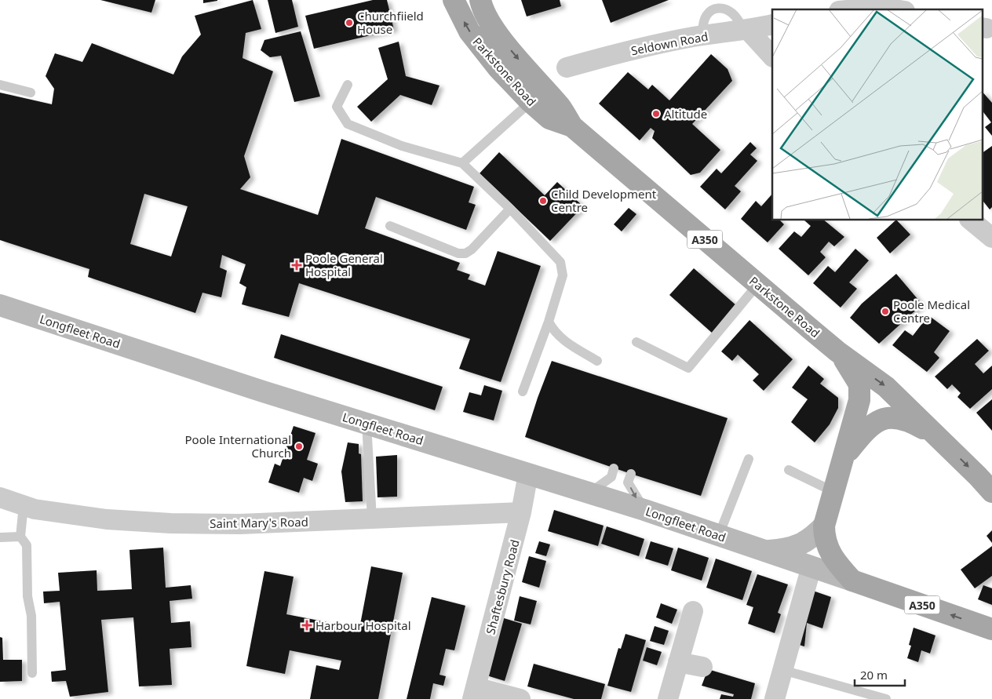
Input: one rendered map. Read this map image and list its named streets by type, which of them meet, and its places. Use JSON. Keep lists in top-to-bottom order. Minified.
{"streets":{"main road":["Parkstone Road","A350","Longfleet Road"],"street":["Seldown Road","Saint Mary's Road","Shaftesbury Road"]},"crossings":[["Parkstone Road","A350"],["A350","Longfleet Road"],["Longfleet Road","Shaftesbury Road"],["Saint Mary's Road","Shaftesbury Road"]],"places":{"other":["Churchfiield House","Altitude","Child Development Centre","Poole Medical Centre","Poole International Church"],"health":["Poole General Hospital","Harbour Hospital"]},"scale_bar":"20 m"}
